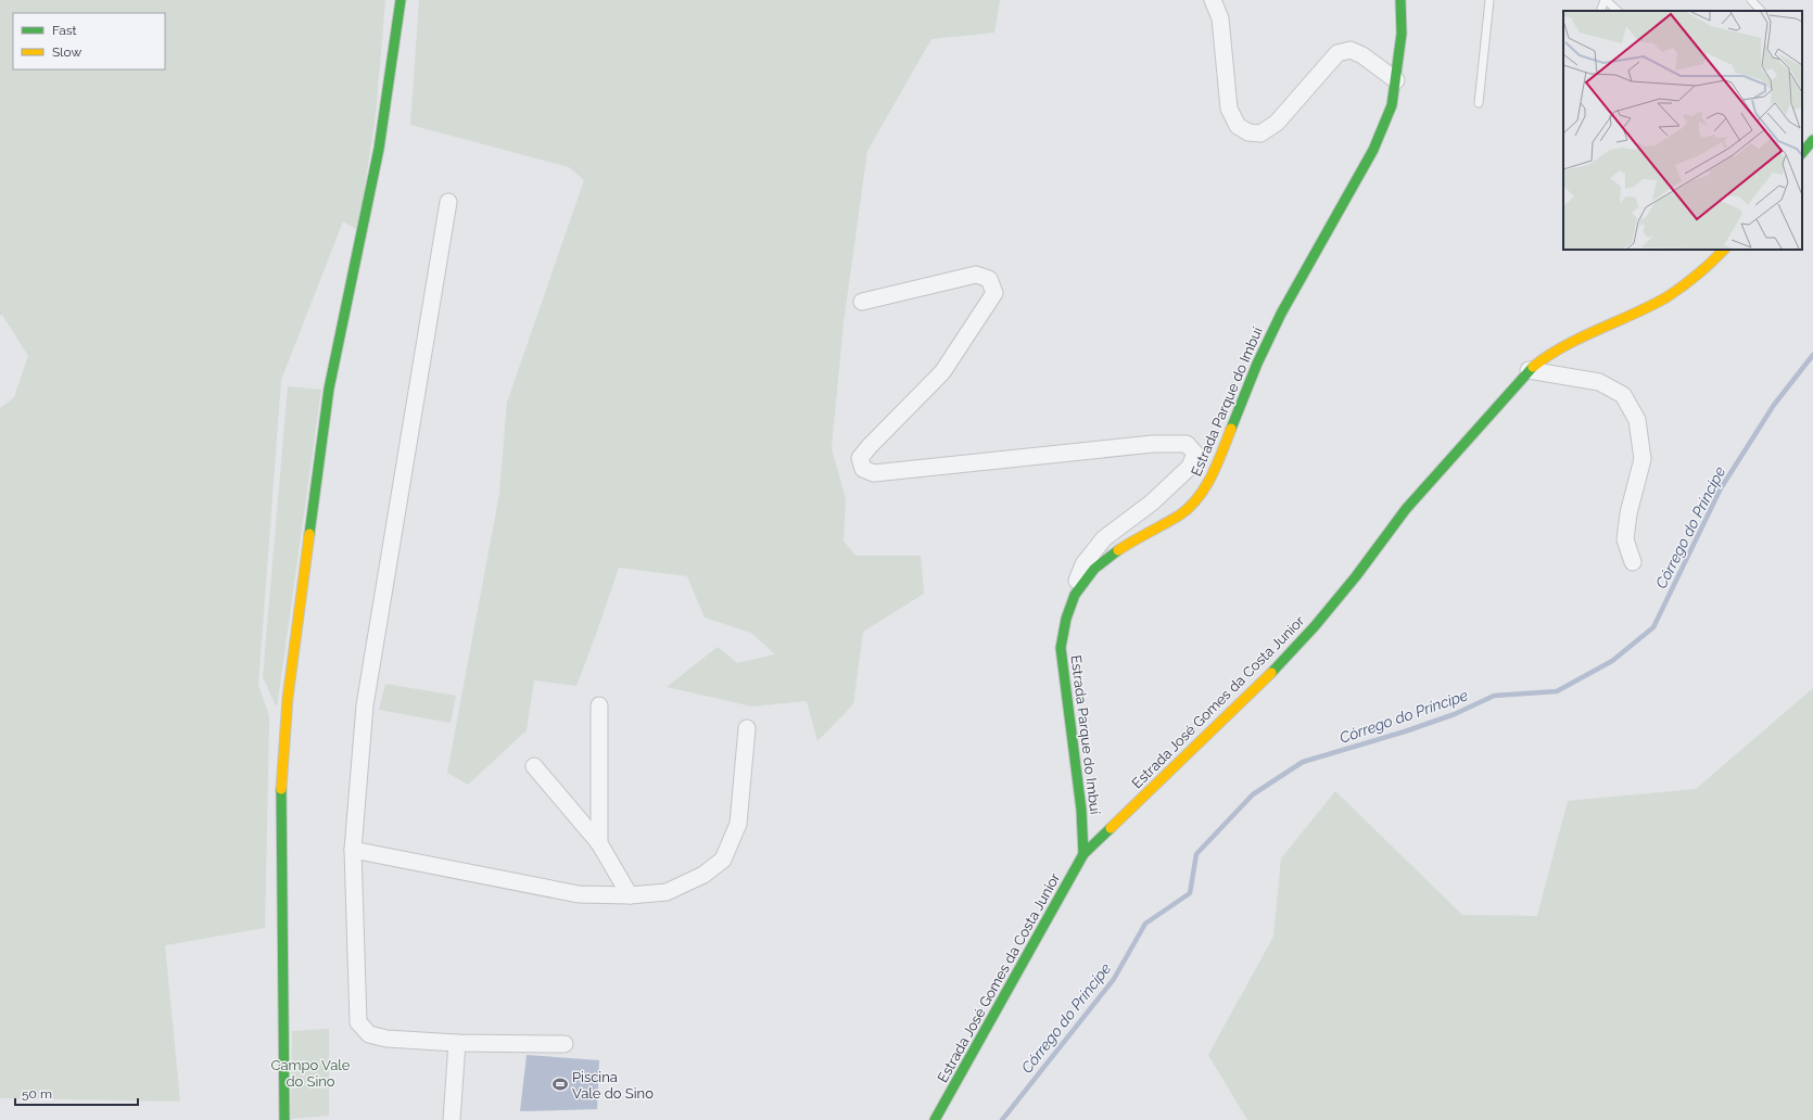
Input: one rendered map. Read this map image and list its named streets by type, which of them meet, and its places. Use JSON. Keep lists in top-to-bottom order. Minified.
{"streets":{"street":["Estrada Parque do Imbuí","Estrada José Gomes da Costa Junior"]},"crossings":[["Estrada Parque do Imbuí","Estrada José Gomes da Costa Junior"]],"water":["Córrego do Príncipe"],"parks":["Campo Vale do Sino"],"places":{"sports":["Piscina Vale do Sino"]},"legend":["Fast","Slow"],"scale_bar":"50 m"}
